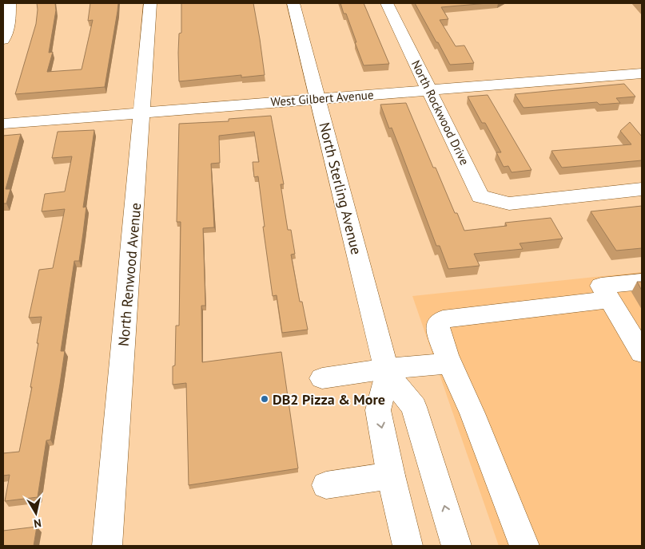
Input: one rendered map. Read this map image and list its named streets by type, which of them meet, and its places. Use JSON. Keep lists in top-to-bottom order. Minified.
{"streets":{"street":["West Gilbert Avenue","North Rockwood Drive","North Sterling Avenue","North Renwood Avenue"]},"crossings":[["West Gilbert Avenue","North Rockwood Drive"],["West Gilbert Avenue","North Sterling Avenue"],["West Gilbert Avenue","North Renwood Avenue"]],"places":["DB2 Pizza & More"],"north":"bottom"}
